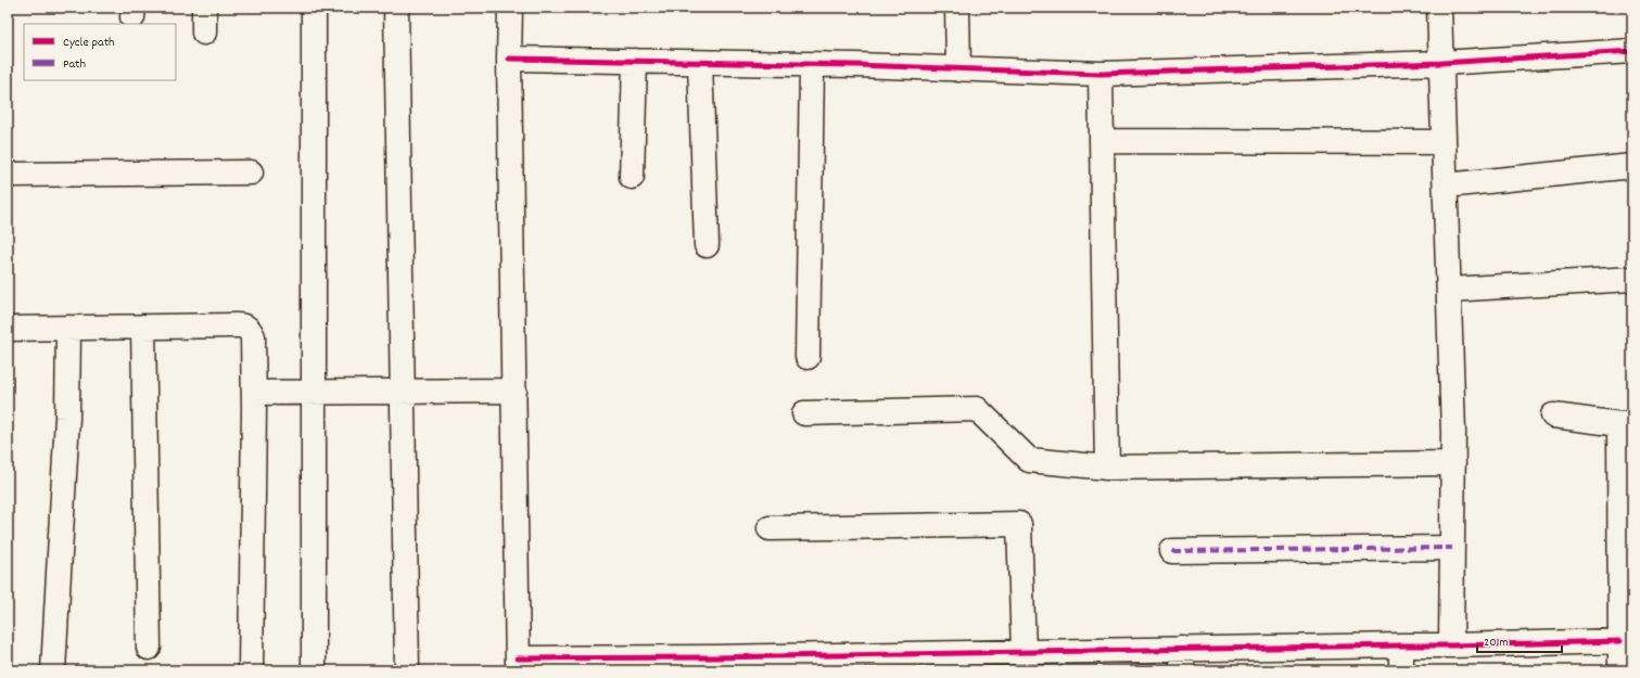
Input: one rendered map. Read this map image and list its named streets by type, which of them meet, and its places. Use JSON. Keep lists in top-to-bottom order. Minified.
{"legend":["Cycle path","Path"],"scale_bar":"20 m"}
